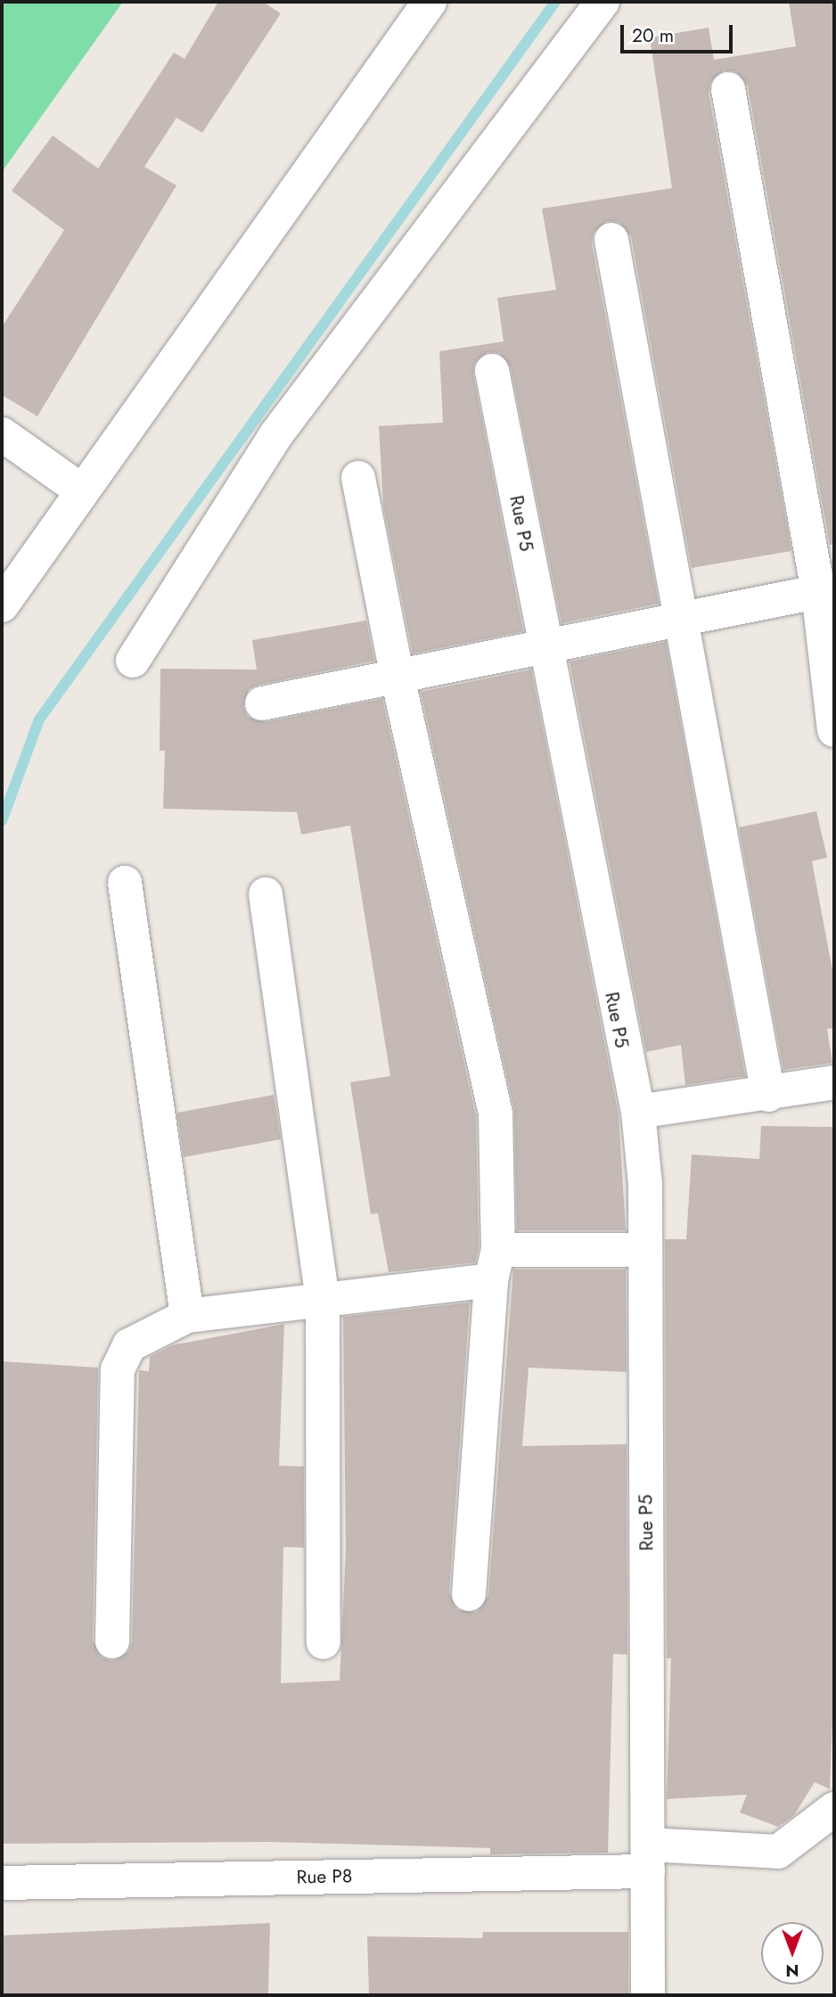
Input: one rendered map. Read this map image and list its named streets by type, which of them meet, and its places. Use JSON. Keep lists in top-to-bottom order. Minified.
{"streets":{"street":["Rue P5","Rue P8"]},"crossings":[["Rue P5","Rue P8"]],"scale_bar":"20 m","north":"bottom"}
